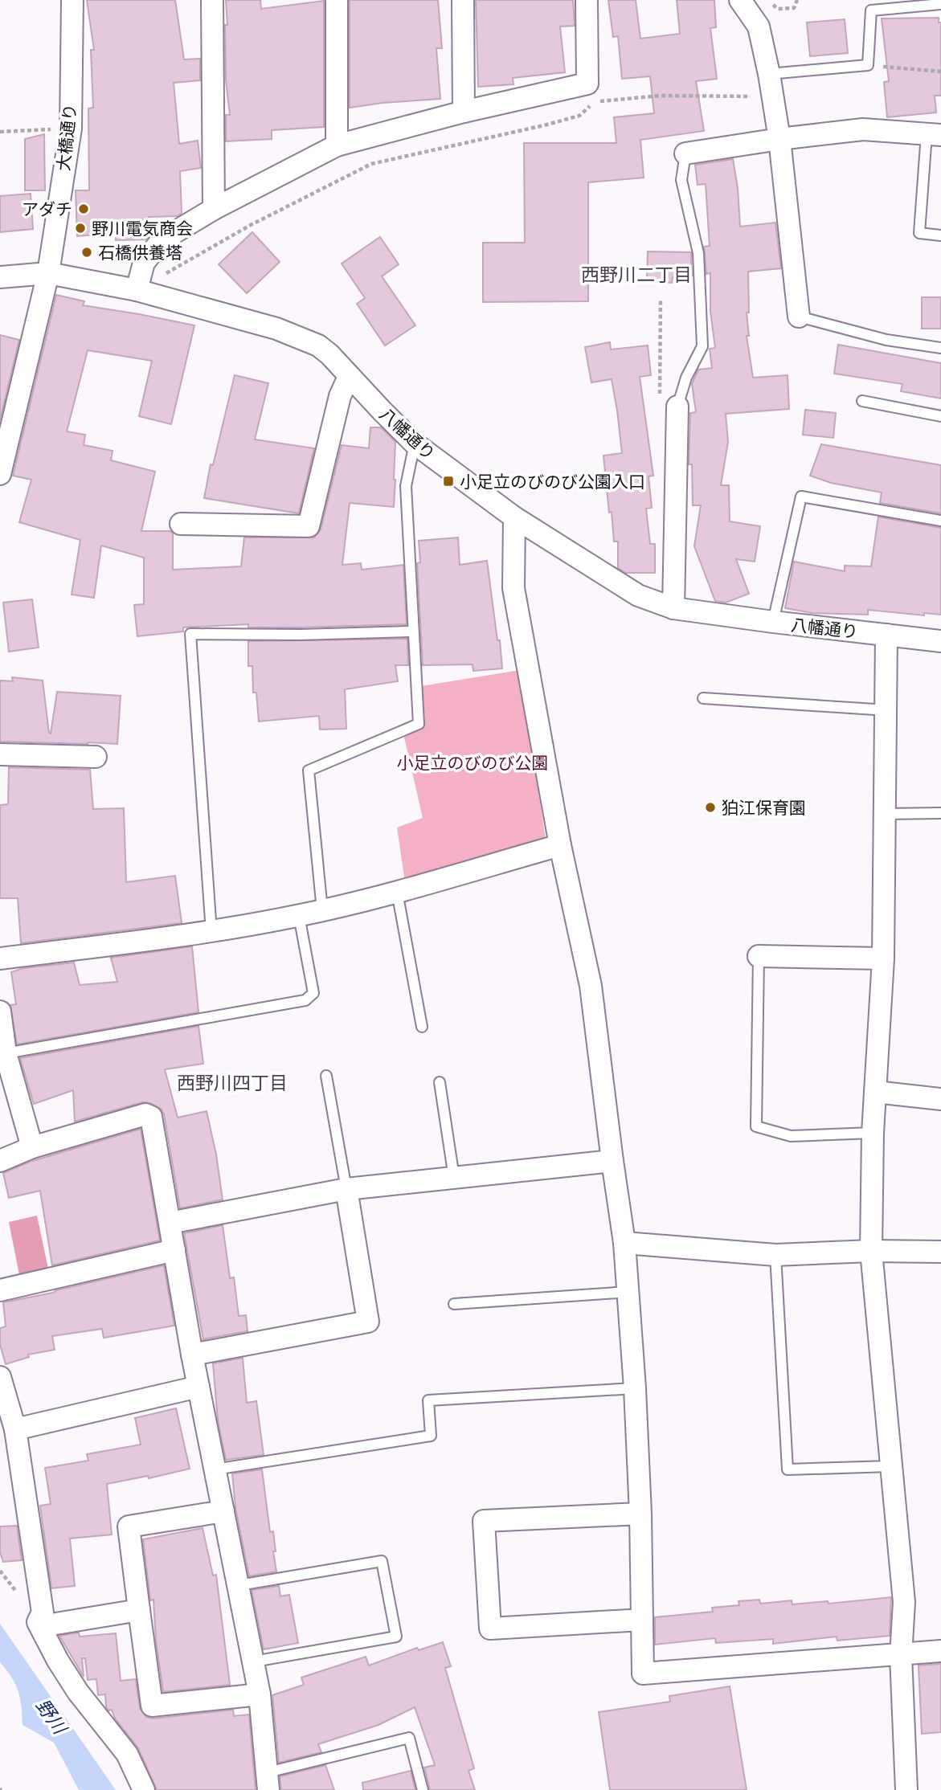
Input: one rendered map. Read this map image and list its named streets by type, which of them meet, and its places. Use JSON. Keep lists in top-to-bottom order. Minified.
{"streets":{"street":["大橋通り","八幡通り"]},"crossings":[["大橋通り","八幡通り"]],"districts":["西野川二丁目","西野川四丁目"],"water":["野川"],"parks":["小足立のびのび公園"],"places":{"other":["アダチ","野川電気商会","石橋供養塔","狛江保育園"],"transit":["小足立のびのび公園入口"]}}
